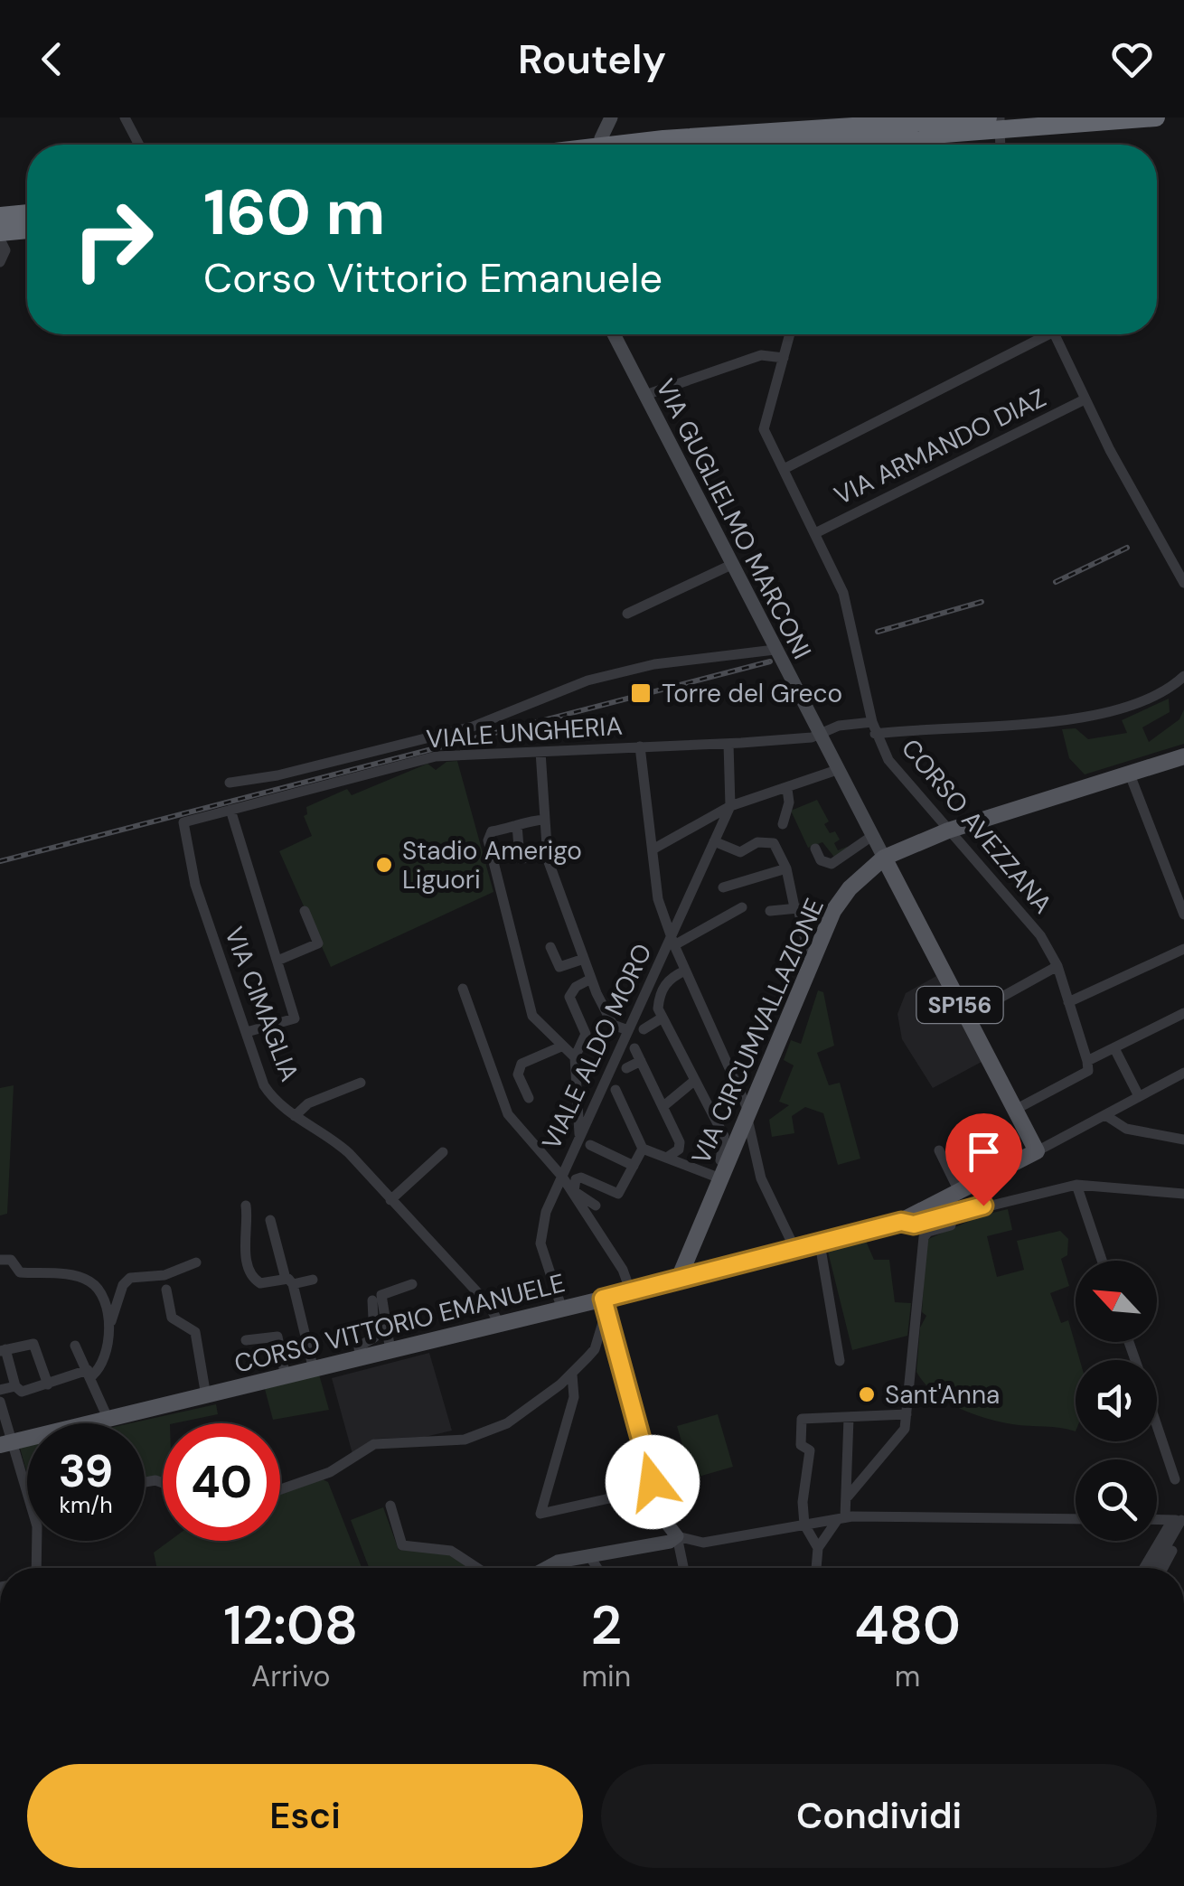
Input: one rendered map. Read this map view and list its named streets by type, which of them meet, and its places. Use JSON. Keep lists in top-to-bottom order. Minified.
{"streets":{"main road":["SP156","VIA CIRCUMVALLAZIONE","CORSO VITTORIO EMANUELE"],"street":["VIA ARMANDO DIAZ","VIA GUGLIELMO MARCONI","VIALE UNGHERIA","CORSO AVEZZANA","VIA CIMAGLIA","VIALE ALDO MORO"]},"crossings":[["VIA ARMANDO DIAZ","CORSO AVEZZANA"],["VIA GUGLIELMO MARCONI","VIALE UNGHERIA"],["VIA GUGLIELMO MARCONI","SP156"],["VIALE UNGHERIA","CORSO AVEZZANA"],["VIALE UNGHERIA","VIA CIMAGLIA"],["VIALE UNGHERIA","SP156"],["CORSO AVEZZANA","VIA CIRCUMVALLAZIONE"],["VIA CIMAGLIA","CORSO VITTORIO EMANUELE"],["SP156","VIA CIRCUMVALLAZIONE"],["SP156","CORSO VITTORIO EMANUELE"],["VIA CIRCUMVALLAZIONE","CORSO VITTORIO EMANUELE"],["VIALE ALDO MORO","CORSO VITTORIO EMANUELE"]],"places":{"transit":["Torre del Greco"],"other":["Stadio Amerigo Liguori","Sant'Anna"]},"north":"top left","page":{"header":"Routely","turn":["160 m","Corso Vittorio Emanuele"],"speed":"39 km/h","limit":"40","eta":["12:08","Arrivo","2","min","480","m"],"buttons":["Esci","Condividi"]}}
